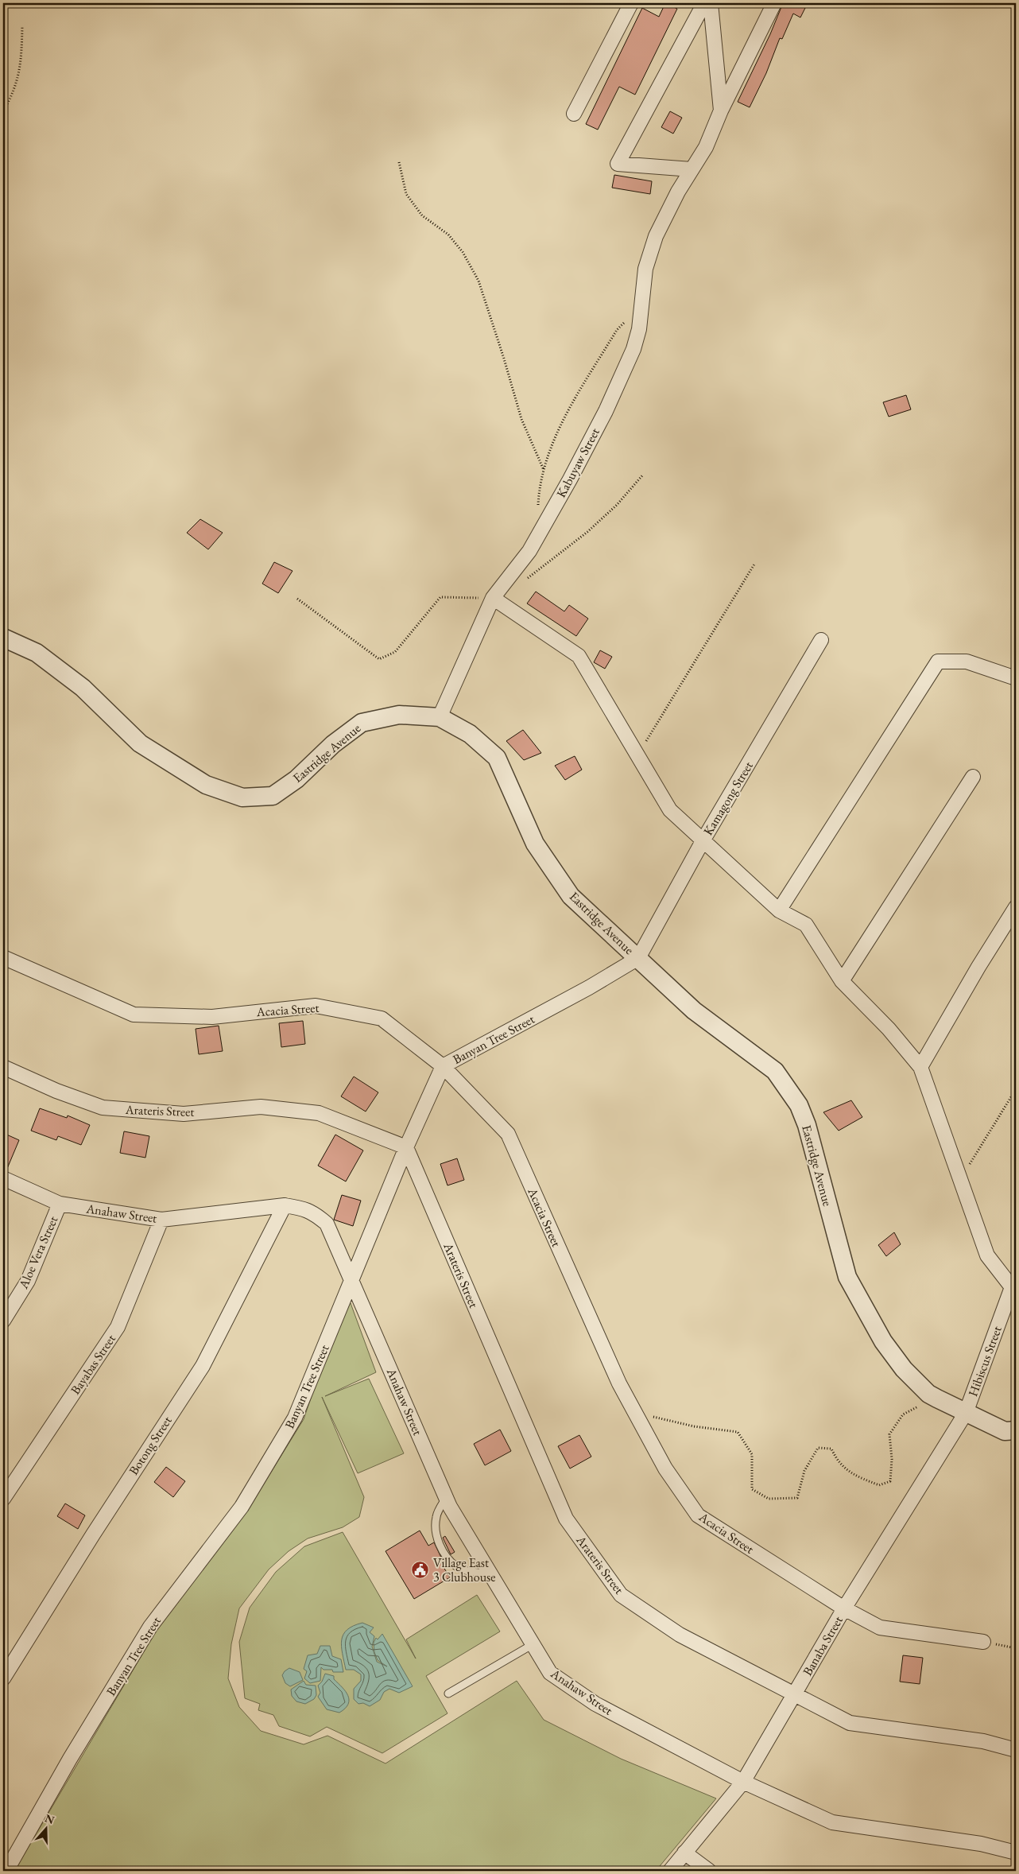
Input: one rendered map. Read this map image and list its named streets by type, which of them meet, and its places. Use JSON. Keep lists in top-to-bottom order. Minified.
{"streets":{"street":["Kabuyaw Street","Eastridge Avenue","Kamagong Street","Acacia Street","Banyan Tree Street","Arateris Street","Anahaw Street","Aloe Vera Street","Hibiscus Street","Bayabas Street","Botong Street","Banaba Street"]},"crossings":[["Kabuyaw Street","Eastridge Avenue"],["Eastridge Avenue","Kamagong Street"],["Eastridge Avenue","Banyan Tree Street"],["Eastridge Avenue","Hibiscus Street"],["Eastridge Avenue","Banaba Street"],["Kamagong Street","Banyan Tree Street"],["Acacia Street","Banyan Tree Street"],["Acacia Street","Banaba Street"],["Banyan Tree Street","Arateris Street"],["Banyan Tree Street","Anahaw Street"],["Arateris Street","Banaba Street"],["Anahaw Street","Aloe Vera Street"],["Anahaw Street","Bayabas Street"],["Anahaw Street","Botong Street"],["Anahaw Street","Banaba Street"],["Hibiscus Street","Banaba Street"]],"places":{"public building":["Village East 3 Clubhouse"]},"north":"top"}
